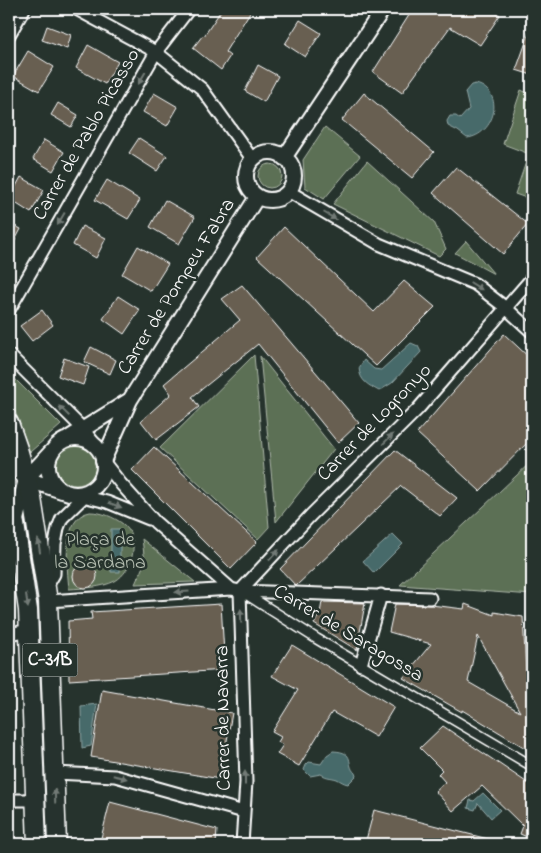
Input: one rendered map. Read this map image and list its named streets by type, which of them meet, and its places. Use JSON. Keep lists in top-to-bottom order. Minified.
{"streets":{"main road":["C-31B"],"street":["Carrer de Pablo Picasso","Carrer de Pompeu Fabra","Carrer de Logronyo","Carrer de Saragossa","Carrer de Navarra"]},"crossings":[["Carrer de Pompeu Fabra","Carrer de Saragossa"],["Carrer de Pompeu Fabra","C-31B"],["Carrer de Logronyo","Carrer de Saragossa"],["Carrer de Logronyo","Carrer de Navarra"],["Carrer de Saragossa","Carrer de Navarra"]],"one_way":["Carrer de Pablo Picasso","Carrer de Logronyo","Carrer de Navarra"],"parks":["Plaça de la Sardana"]}
